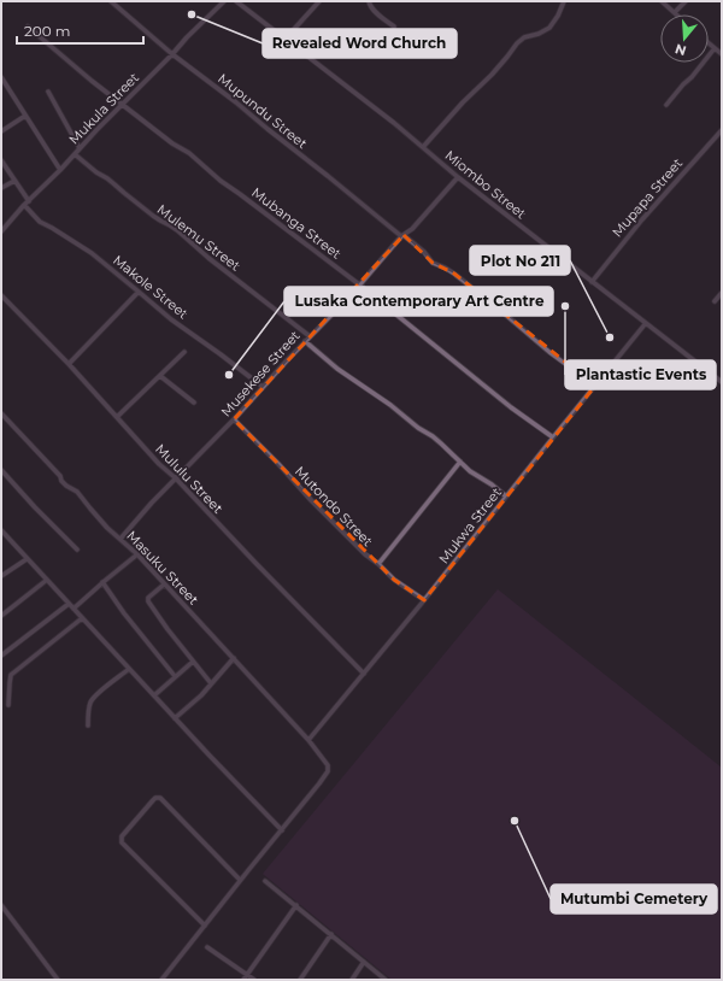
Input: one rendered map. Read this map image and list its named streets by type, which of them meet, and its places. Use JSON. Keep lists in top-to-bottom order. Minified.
{"streets":{"street":["Mukula Street","Mupundu Street","Miombo Street","Mupapa Street","Mubanga Street","Mulemu Street","Makole Street","Musekese Street","Mululu Street","Mutondo Street","Mukwa Street","Masuku Street"]},"crossings":[["Mukula Street","Mupundu Street"],["Mukula Street","Mubanga Street"],["Mukula Street","Mulemu Street"],["Mukula Street","Makole Street"],["Mupundu Street","Musekese Street"],["Mupundu Street","Mukwa Street"],["Miombo Street","Mupapa Street"],["Miombo Street","Musekese Street"],["Miombo Street","Mukwa Street"],["Mubanga Street","Musekese Street"],["Mubanga Street","Mukwa Street"],["Mulemu Street","Musekese Street"],["Makole Street","Musekese Street"],["Musekese Street","Mululu Street"],["Musekese Street","Mutondo Street"],["Musekese Street","Masuku Street"],["Mululu Street","Mukwa Street"],["Mutondo Street","Mukwa Street"],["Mukwa Street","Masuku Street"]],"places":["Revealed Word Church","Plantastic Events","Plot No 211","Lusaka Contemporary Art Centre","Mutumbi Cemetery"],"scale_bar":"200 m","north":"bottom"}
